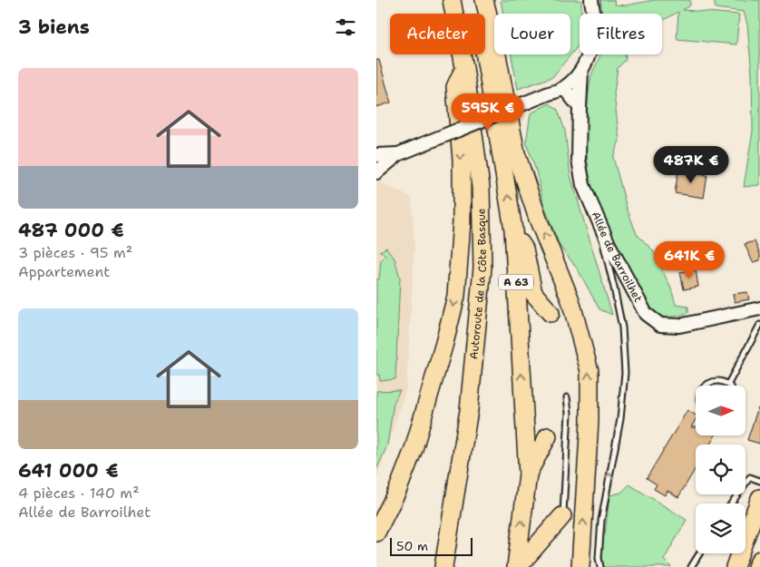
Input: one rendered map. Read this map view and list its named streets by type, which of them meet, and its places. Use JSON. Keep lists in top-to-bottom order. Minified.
{"streets":{"highway":["A 63","Autoroute de la Côte Basque"],"street":["Allée de Barroilhet"]},"scale_bar":"50 m","north":"right","page":{"heading":"3 biens","chip":["Acheter","Louer","Filtres"],"list":[{"name":"487 000 €","note":"3 pièces · 95 m² · Appartement"},{"name":"641 000 €","note":"4 pièces · 140 m² · Allée de Barroilhet"}],"price":["595K €","487K €","641K €"],"scale":"50 m"}}
